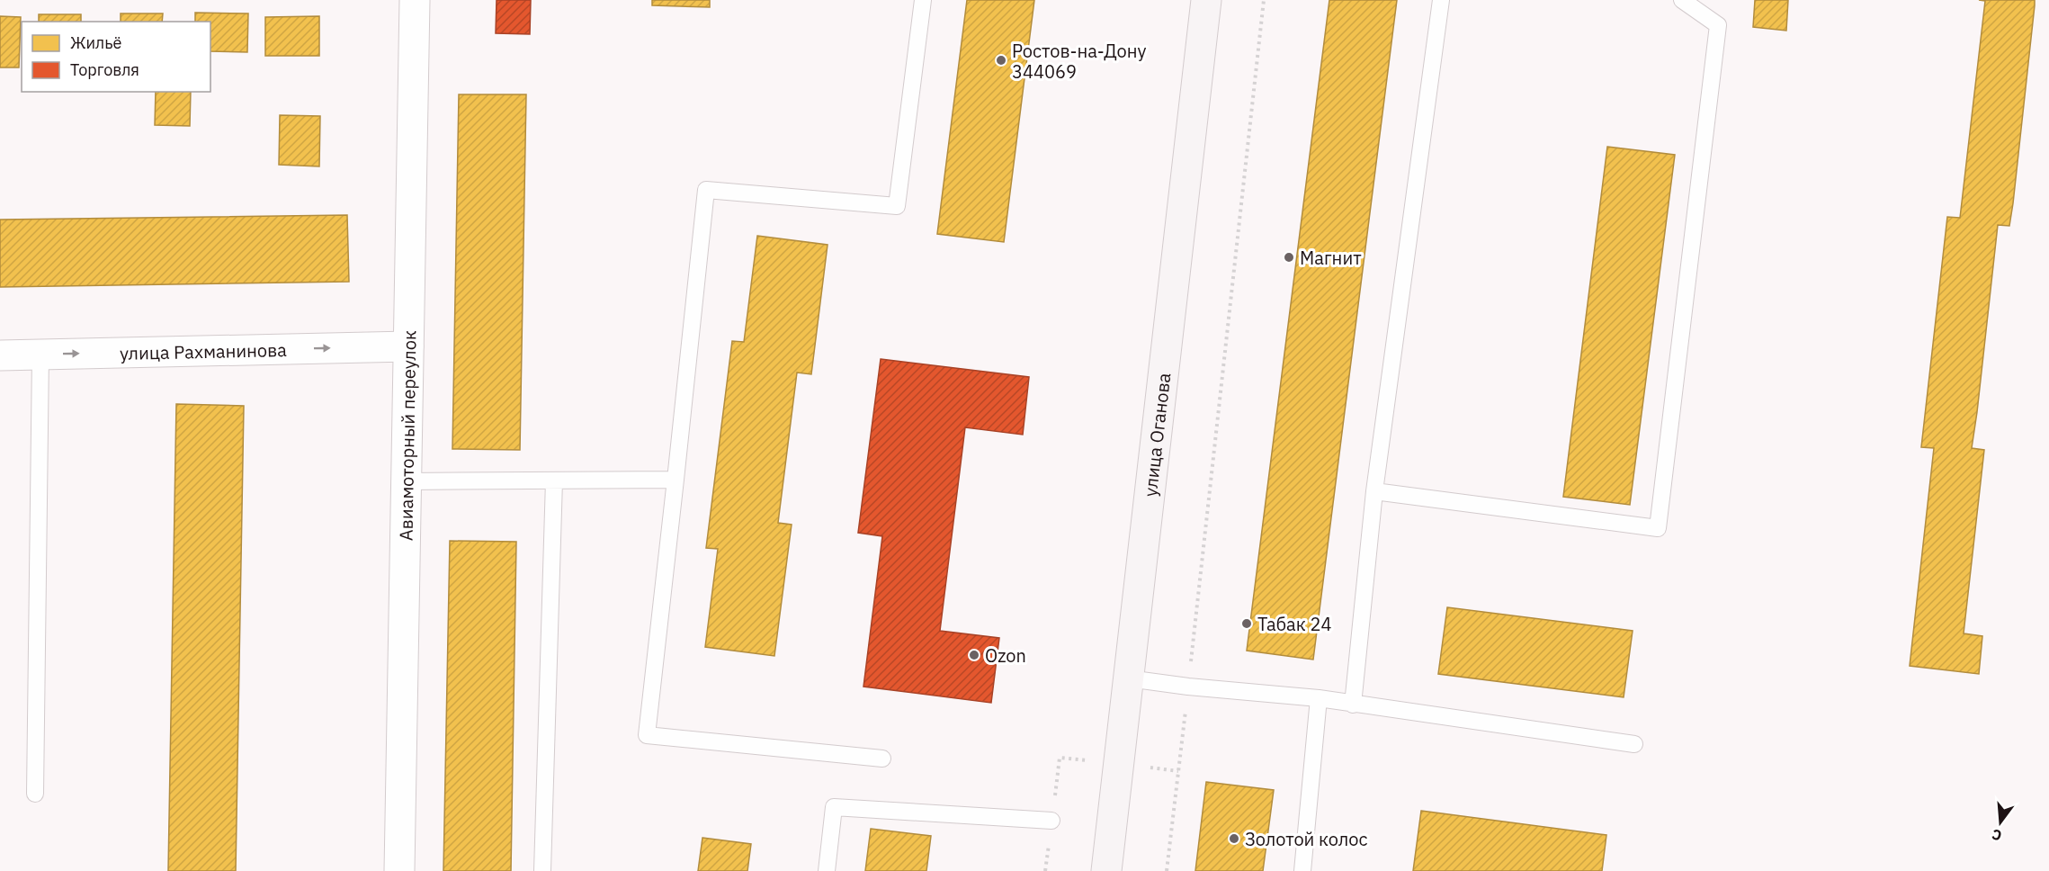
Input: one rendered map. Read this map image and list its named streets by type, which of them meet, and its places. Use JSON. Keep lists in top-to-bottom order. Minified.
{"streets":{"main road":["улица Оганова"],"street":["улица Рахманинова","Авиамоторный переулок"]},"crossings":[["улица Рахманинова","Авиамоторный переулок"]],"one_way":["улица Рахманинова"],"places":["Ростов-на-Дону 344069","Магнит","Табак 24","Ozon","Золотой колос"],"legend":["Жильё","Торговля"],"north":"bottom"}
